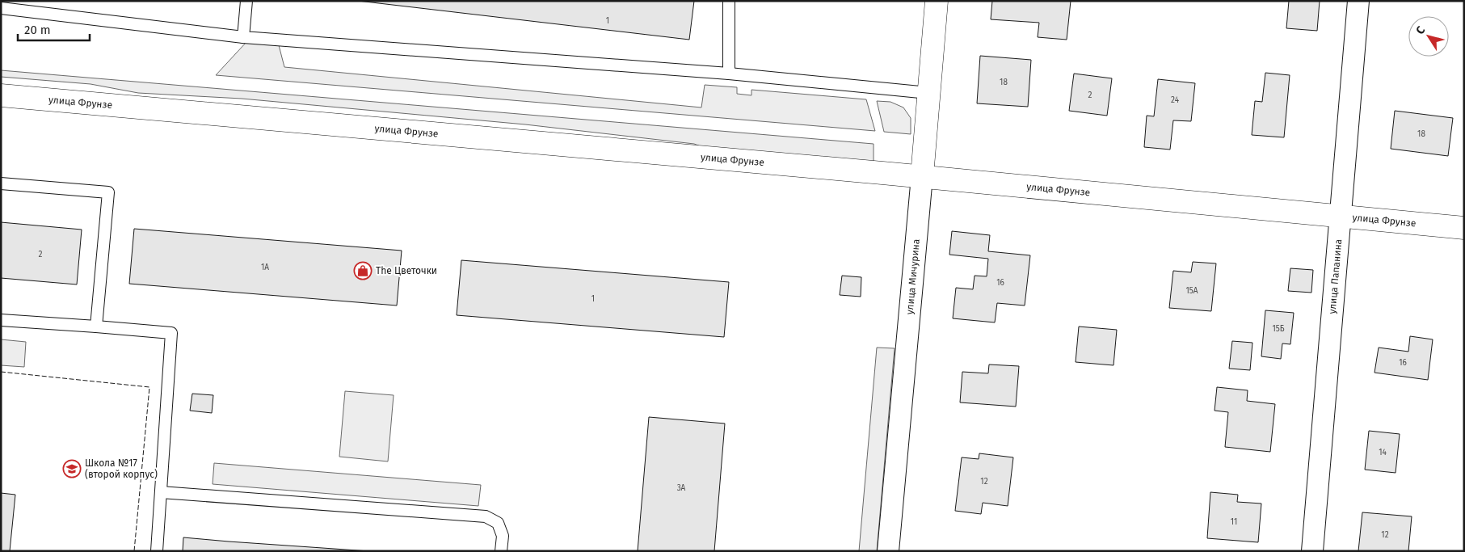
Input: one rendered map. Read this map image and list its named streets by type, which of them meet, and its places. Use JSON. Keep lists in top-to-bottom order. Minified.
{"streets":{"main road":["улица Фрунзе","улица Мичурина"],"street":["улица Папанина"]},"crossings":[["улица Фрунзе","улица Мичурина"],["улица Фрунзе","улица Папанина"]],"places":{"shop":["The Цветочки"],"school or university":["Школа №17 (второй корпус)"]},"house_numbers":["1","18","2","24","18","2","1А","16","15А","1","15Б","16","14","12","3А","11","12"],"scale_bar":"20 m","north":"top left"}
